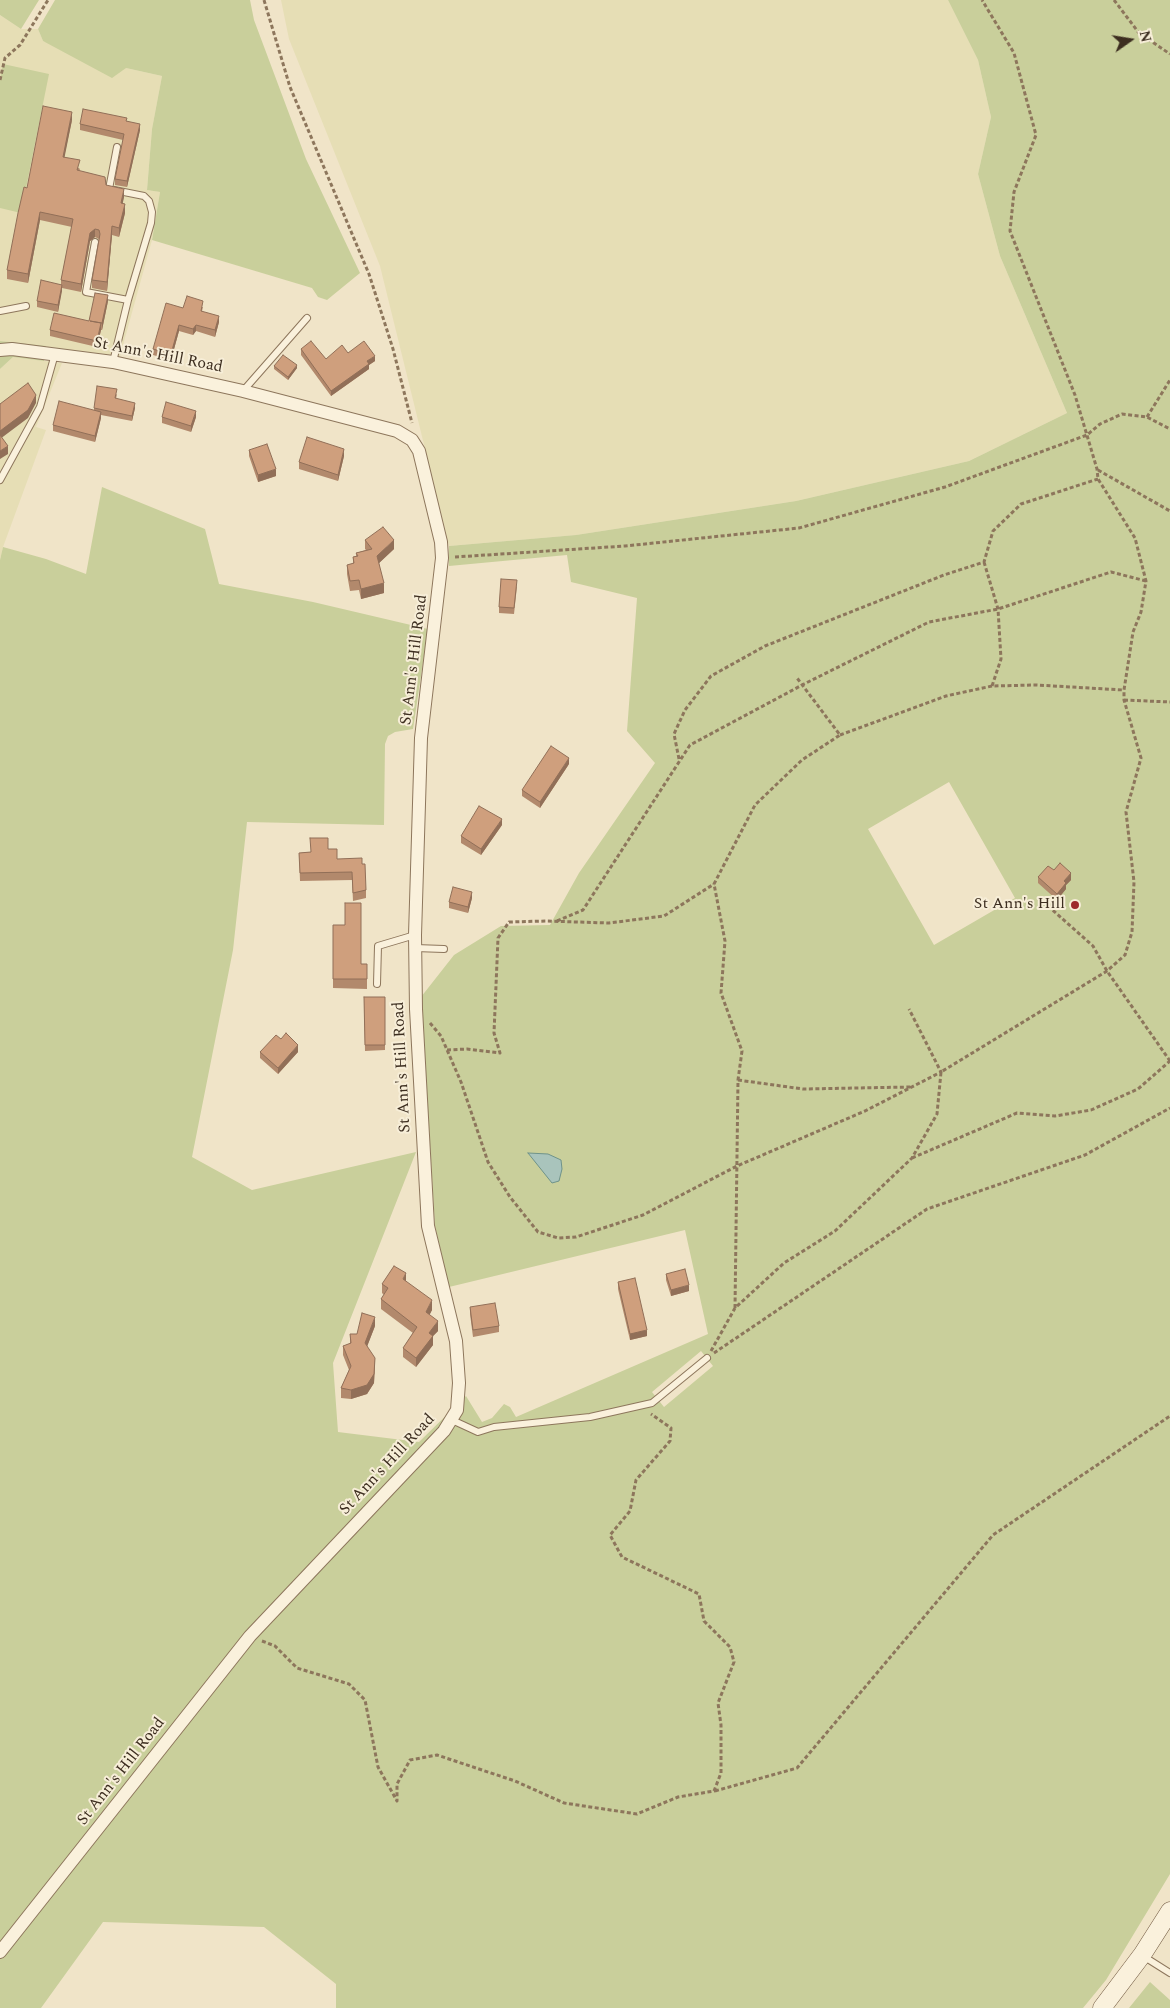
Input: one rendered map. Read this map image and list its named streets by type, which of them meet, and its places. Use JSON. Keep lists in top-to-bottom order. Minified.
{"streets":{"street":["St Ann's Hill Road"]},"places":["St Ann's Hill"],"north":"right"}
